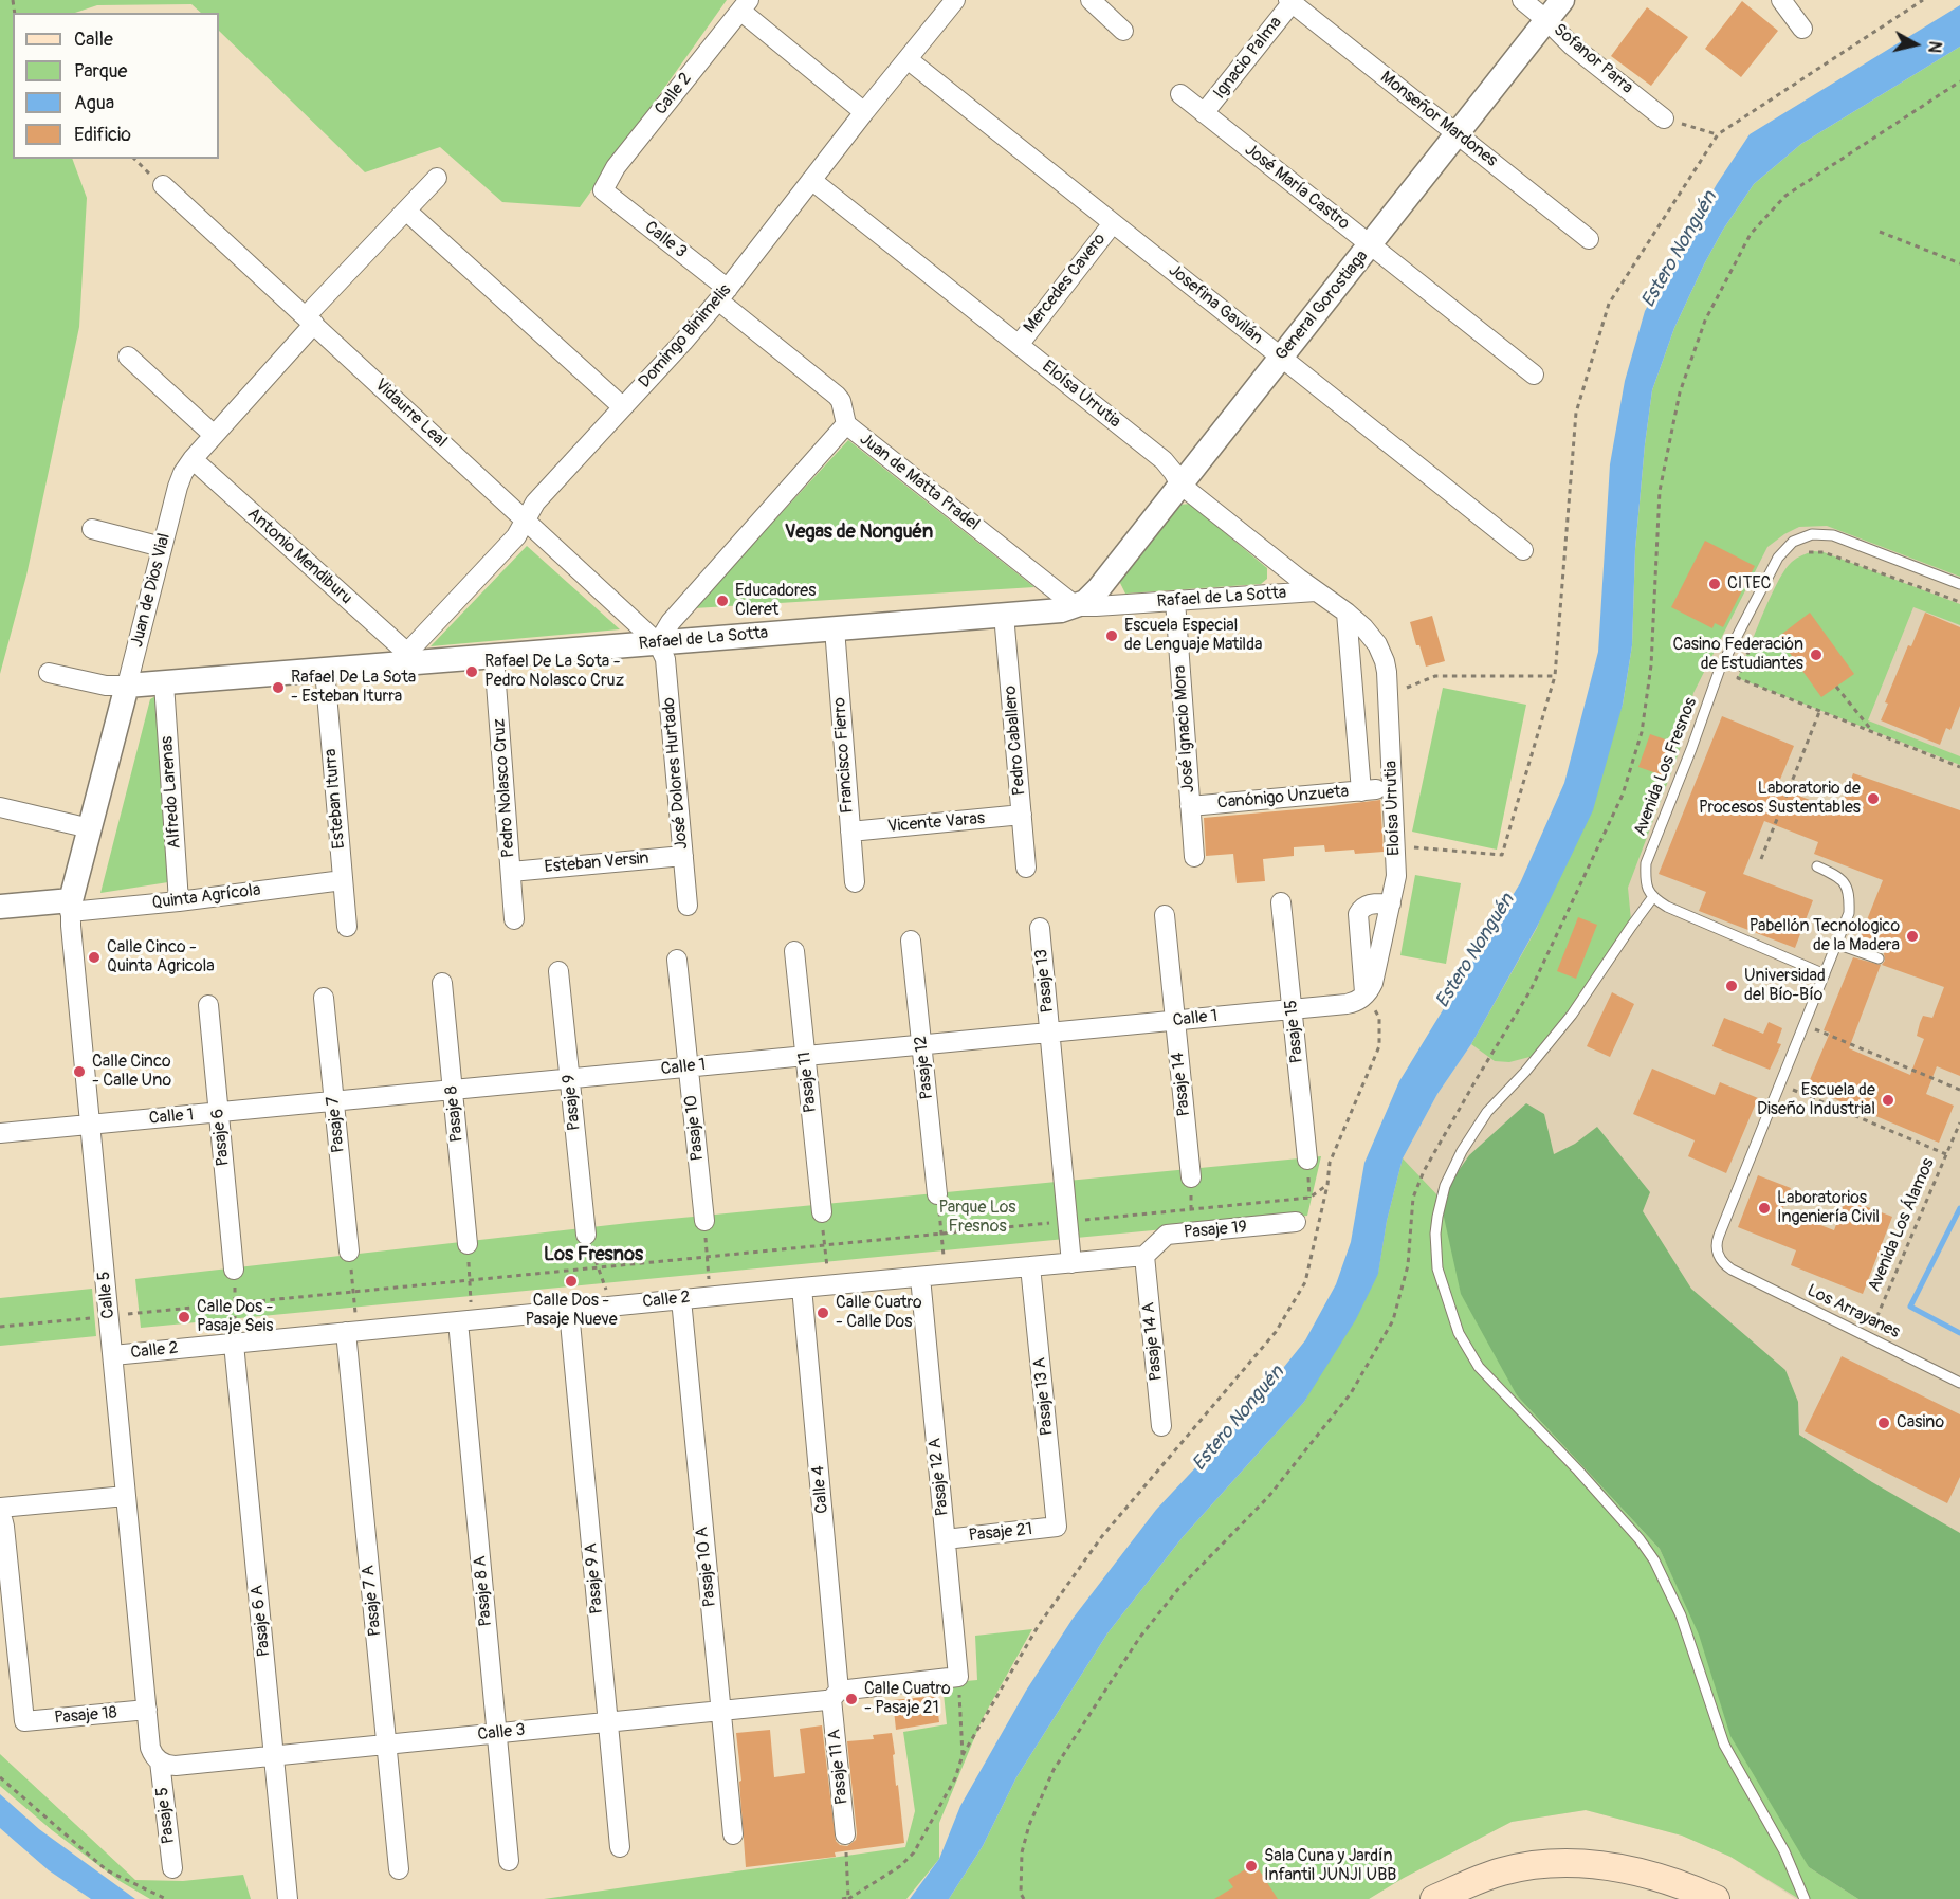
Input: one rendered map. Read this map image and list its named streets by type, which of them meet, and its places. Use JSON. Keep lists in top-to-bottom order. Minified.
{"streets":{"street":["Ignacio Palma","Sofanor Parra","Calle 2","Monseñor Mardones","José María Castro","Calle 3","Mercedes Cavero","Josefina Gavilán","General Gorostiaga","Domingo Binimelis","Eloísa Urrutia","Vidaurre Leal","Juan de Matta Pradel","Antonio Mendiburu","Juan de Dios Vial","Rafael de La Sotta","José Ignacio Mora","Pedro Caballero","Francisco Fierro","José Dolores Hurtado","Pedro Nolasco Cruz","Alfredo Larenas","Canónigo Unzueta","Esteban Iturra","Vicente Varas","Esteban Versin","Quinta Agrícola","Pasaje 13","Calle 1","Pasaje 15","Pasaje 12","Pasaje 11","Pasaje 14","Pasaje 9","Pasaje 8","Pasaje 7","Pasaje 10","Pasaje 6","Pasaje 19","Calle 5","Pasaje 14 A","Pasaje 13 A","Pasaje 12 A","Calle 4","Pasaje 21","Pasaje 10 A","Pasaje 9 A","Pasaje 8 A","Pasaje 7 A","Pasaje 6 A","Pasaje 18","Pasaje 11 A","Pasaje 5"],"lane":["Avenida Los Fresnos","Los Arrayanes"],"path":["Avenida Los Álamos"]},"crossings":[["Ignacio Palma","Monseñor Mardones"],["Ignacio Palma","José María Castro"],["Sofanor Parra","General Gorostiaga"],["Calle 2","Calle 3"],["Calle 2","Pasaje 19"],["Calle 2","Calle 5"],["Calle 2","Pasaje 14 A"],["Calle 2","Pasaje 13 A"],["Calle 2","Pasaje 12 A"],["Calle 2","Calle 4"],["Calle 2","Pasaje 10 A"],["Calle 2","Pasaje 9 A"],["Calle 2","Pasaje 8 A"],["Calle 2","Pasaje 7 A"],["Calle 2","Pasaje 6 A"],["Monseñor Mardones","General Gorostiaga"],["José María Castro","General Gorostiaga"],["Calle 3","Domingo Binimelis"],["Calle 3","Juan de Matta Pradel"],["Calle 3","Calle 5"],["Calle 3","Pasaje 12 A"],["Calle 3","Calle 4"],["Calle 3","Pasaje 10 A"],["Calle 3","Pasaje 9 A"],["Calle 3","Pasaje 8 A"],["Calle 3","Pasaje 7 A"],["Calle 3","Pasaje 6 A"],["Calle 3","Pasaje 11 A"],["Calle 3","Pasaje 5"],["Mercedes Cavero","Josefina Gavilán"],["Mercedes Cavero","Eloísa Urrutia"],["Josefina Gavilán","General Gorostiaga"],["Josefina Gavilán","Domingo Binimelis"],["General Gorostiaga","Eloísa Urrutia"],["General Gorostiaga","Juan de Matta Pradel"],["General Gorostiaga","Rafael de La Sotta"],["Domingo Binimelis","Eloísa Urrutia"],["Domingo Binimelis","Vidaurre Leal"],["Domingo Binimelis","Juan de Matta Pradel"],["Domingo Binimelis","Antonio Mendiburu"],["Domingo Binimelis","Rafael de La Sotta"],["Eloísa Urrutia","Rafael de La Sotta"],["Eloísa Urrutia","Canónigo Unzueta"],["Vidaurre Leal","Juan de Dios Vial"],["Vidaurre Leal","Rafael de La Sotta"],["Vidaurre Leal","José Dolores Hurtado"],["Juan de Matta Pradel","Rafael de La Sotta"],["Antonio Mendiburu","Juan de Dios Vial"],["Antonio Mendiburu","Rafael de La Sotta"],["Juan de Dios Vial","Rafael de La Sotta"],["Juan de Dios Vial","Quinta Agrícola"],["Juan de Dios Vial","Calle 5"],["Rafael de La Sotta","José Ignacio Mora"],["Rafael de La Sotta","Pedro Caballero"],["Rafael de La Sotta","Francisco Fierro"],["Rafael de La Sotta","José Dolores Hurtado"],["Rafael de La Sotta","Pedro Nolasco Cruz"],["Rafael de La Sotta","Alfredo Larenas"],["Rafael de La Sotta","Esteban Iturra"],["José Ignacio Mora","Canónigo Unzueta"],["Pedro Caballero","Vicente Varas"],["Francisco Fierro","Vicente Varas"],["José Dolores Hurtado","Esteban Versin"],["Pedro Nolasco Cruz","Esteban Versin"],["Alfredo Larenas","Quinta Agrícola"],["Esteban Iturra","Quinta Agrícola"],["Quinta Agrícola","Calle 5"],["Pasaje 13","Calle 1"],["Calle 1","Pasaje 15"],["Calle 1","Pasaje 12"],["Calle 1","Pasaje 11"],["Calle 1","Pasaje 14"],["Calle 1","Pasaje 9"],["Calle 1","Pasaje 8"],["Calle 1","Pasaje 7"],["Calle 1","Pasaje 10"],["Calle 1","Pasaje 6"],["Calle 1","Calle 5"],["Avenida Los Álamos","Los Arrayanes"],["Pasaje 19","Pasaje 14 A"],["Calle 5","Pasaje 18"],["Calle 5","Pasaje 5"],["Pasaje 13 A","Pasaje 21"],["Pasaje 12 A","Pasaje 21"],["Calle 4","Pasaje 11 A"]],"districts":["Vegas de Nonguén","Los Fresnos"],"water":["Estero Nonguén"],"parks":["Parque Los Fresnos"],"places":["CITEC","Educadores Cleret","Escuela Especial de Lenguaje Matilda","Casino Federación de Estudiantes","Rafael De La Sota - Pedro Nolasco Cruz","Rafael De La Sota - Esteban Iturra","Laboratorio de Procesos Sustentables","Pabellón Tecnologico de la Madera","Calle Cinco - Quinta Agricola","Universidad del Bío-Bío","Calle Cinco - Calle Uno","Escuela de Diseño Industrial","Laboratorios Ingeniería Civil","Calle Dos - Pasaje Nueve","Calle Cuatro - Calle Dos","Calle Dos - Pasaje Seis","Casino","Calle Cuatro - Pasaje 21","Sala Cuna y Jardín Infantil JUNJI UBB"],"legend":["Calle","Parque","Agua","Edificio"],"north":"right"}
